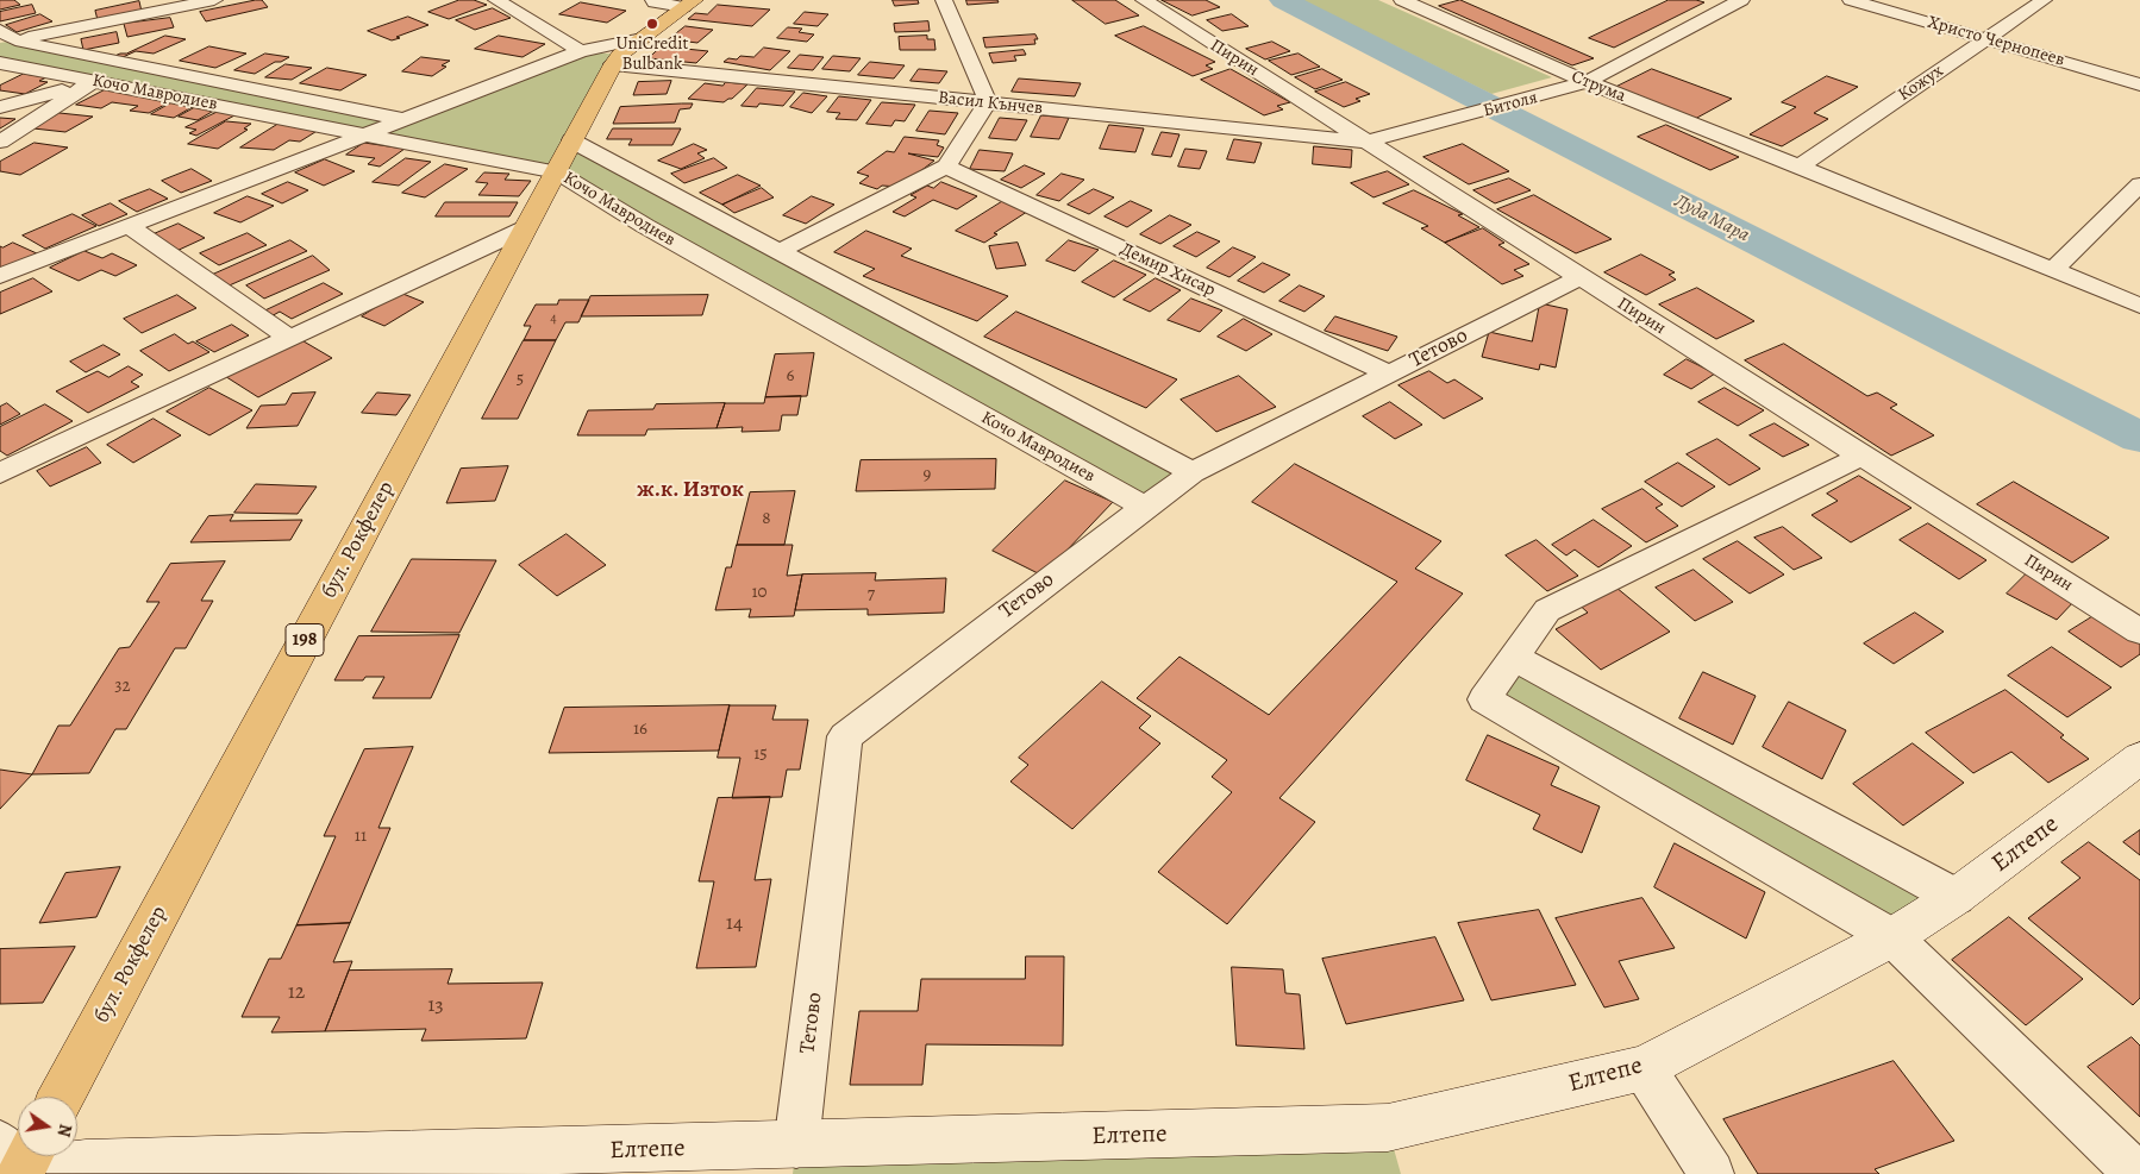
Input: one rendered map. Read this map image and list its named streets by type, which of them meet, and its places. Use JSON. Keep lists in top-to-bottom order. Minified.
{"streets":{"main road":["бул. Рокфелер","198","Елтепе"],"street":["Христо Чернопеев","Пирин","Кожух","Струма","Кочо Мавродиев","Васил Кънчев","Битоля","Демир Хисар","Тетово"]},"crossings":[["Христо Чернопеев","Кожух"],["Пирин","Васил Кънчев"],["Пирин","Битоля"],["Пирин","Тетово"],["Кожух","Струма"],["Струма","Битоля"],["Кочо Мавродиев","Тетово"],["Кочо Мавродиев","бул. Рокфелер"],["Васил Кънчев","Битоля"],["Васил Кънчев","бул. Рокфелер"],["Демир Хисар","Тетово"],["Тетово","Елтепе"]],"districts":["ж.к. Изток"],"water":["Луда Мара"],"places":["UniCredit Bulbank"],"house_numbers":["4","6","5","9","8","10","7","32","16","15","11","14","12","13"],"north":"right"}
